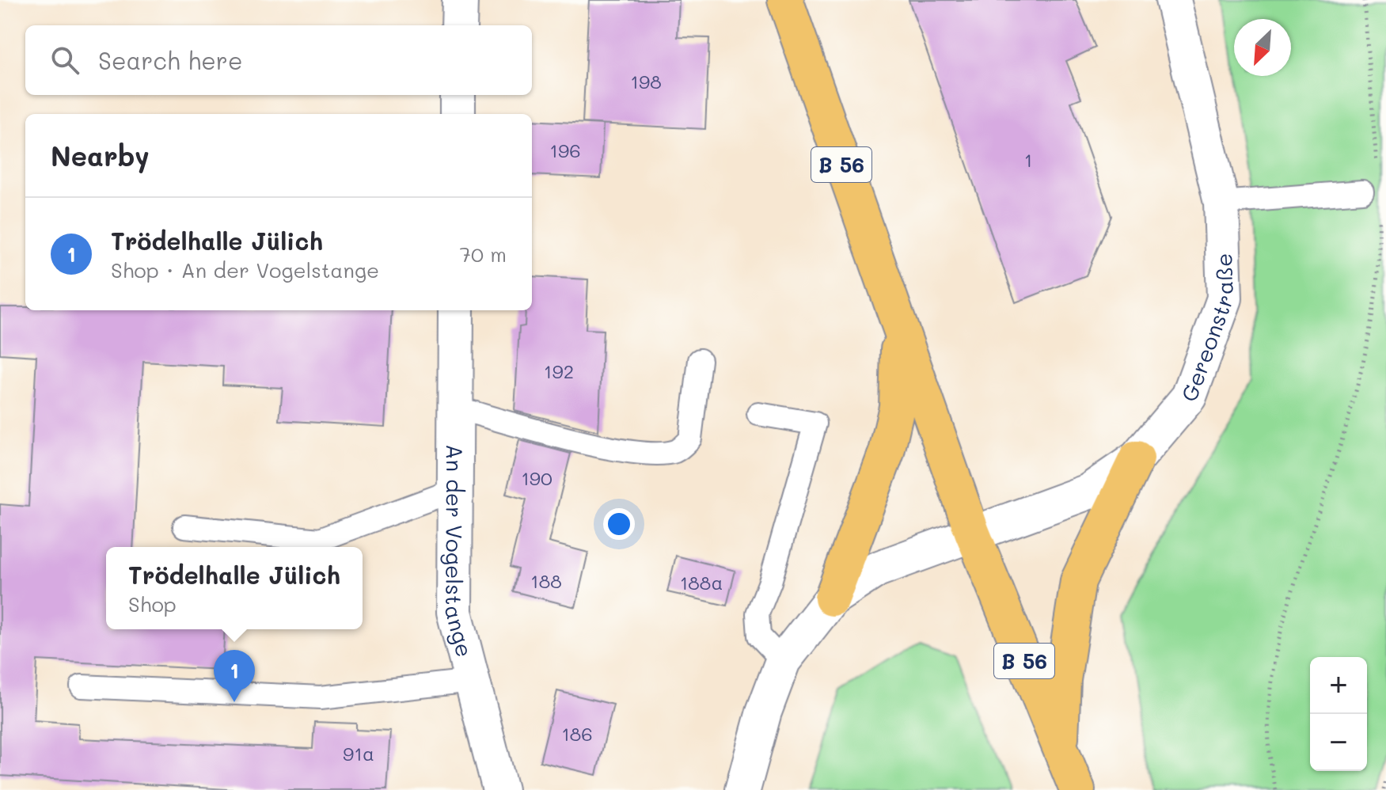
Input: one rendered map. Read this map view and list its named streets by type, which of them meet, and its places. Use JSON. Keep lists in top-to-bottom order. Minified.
{"streets":{"main road":["B 56"],"street":["Gereonstraße","An der Vogelstange"]},"crossings":[["B 56","Gereonstraße"]],"house_numbers":["198","196","1","192","190","188","188a","186","91a"],"north":"bottom left","page":{"search":"Search here","heading":"Nearby","list":[{"mark":"1","name":"Trödelhalle Jülich","note":"Shop · An der Vogelstange","value":"70 m"}],"popup":["Trödelhalle Jülich","Shop"],"pins":"1","map_buttons":["+","−"]}}
